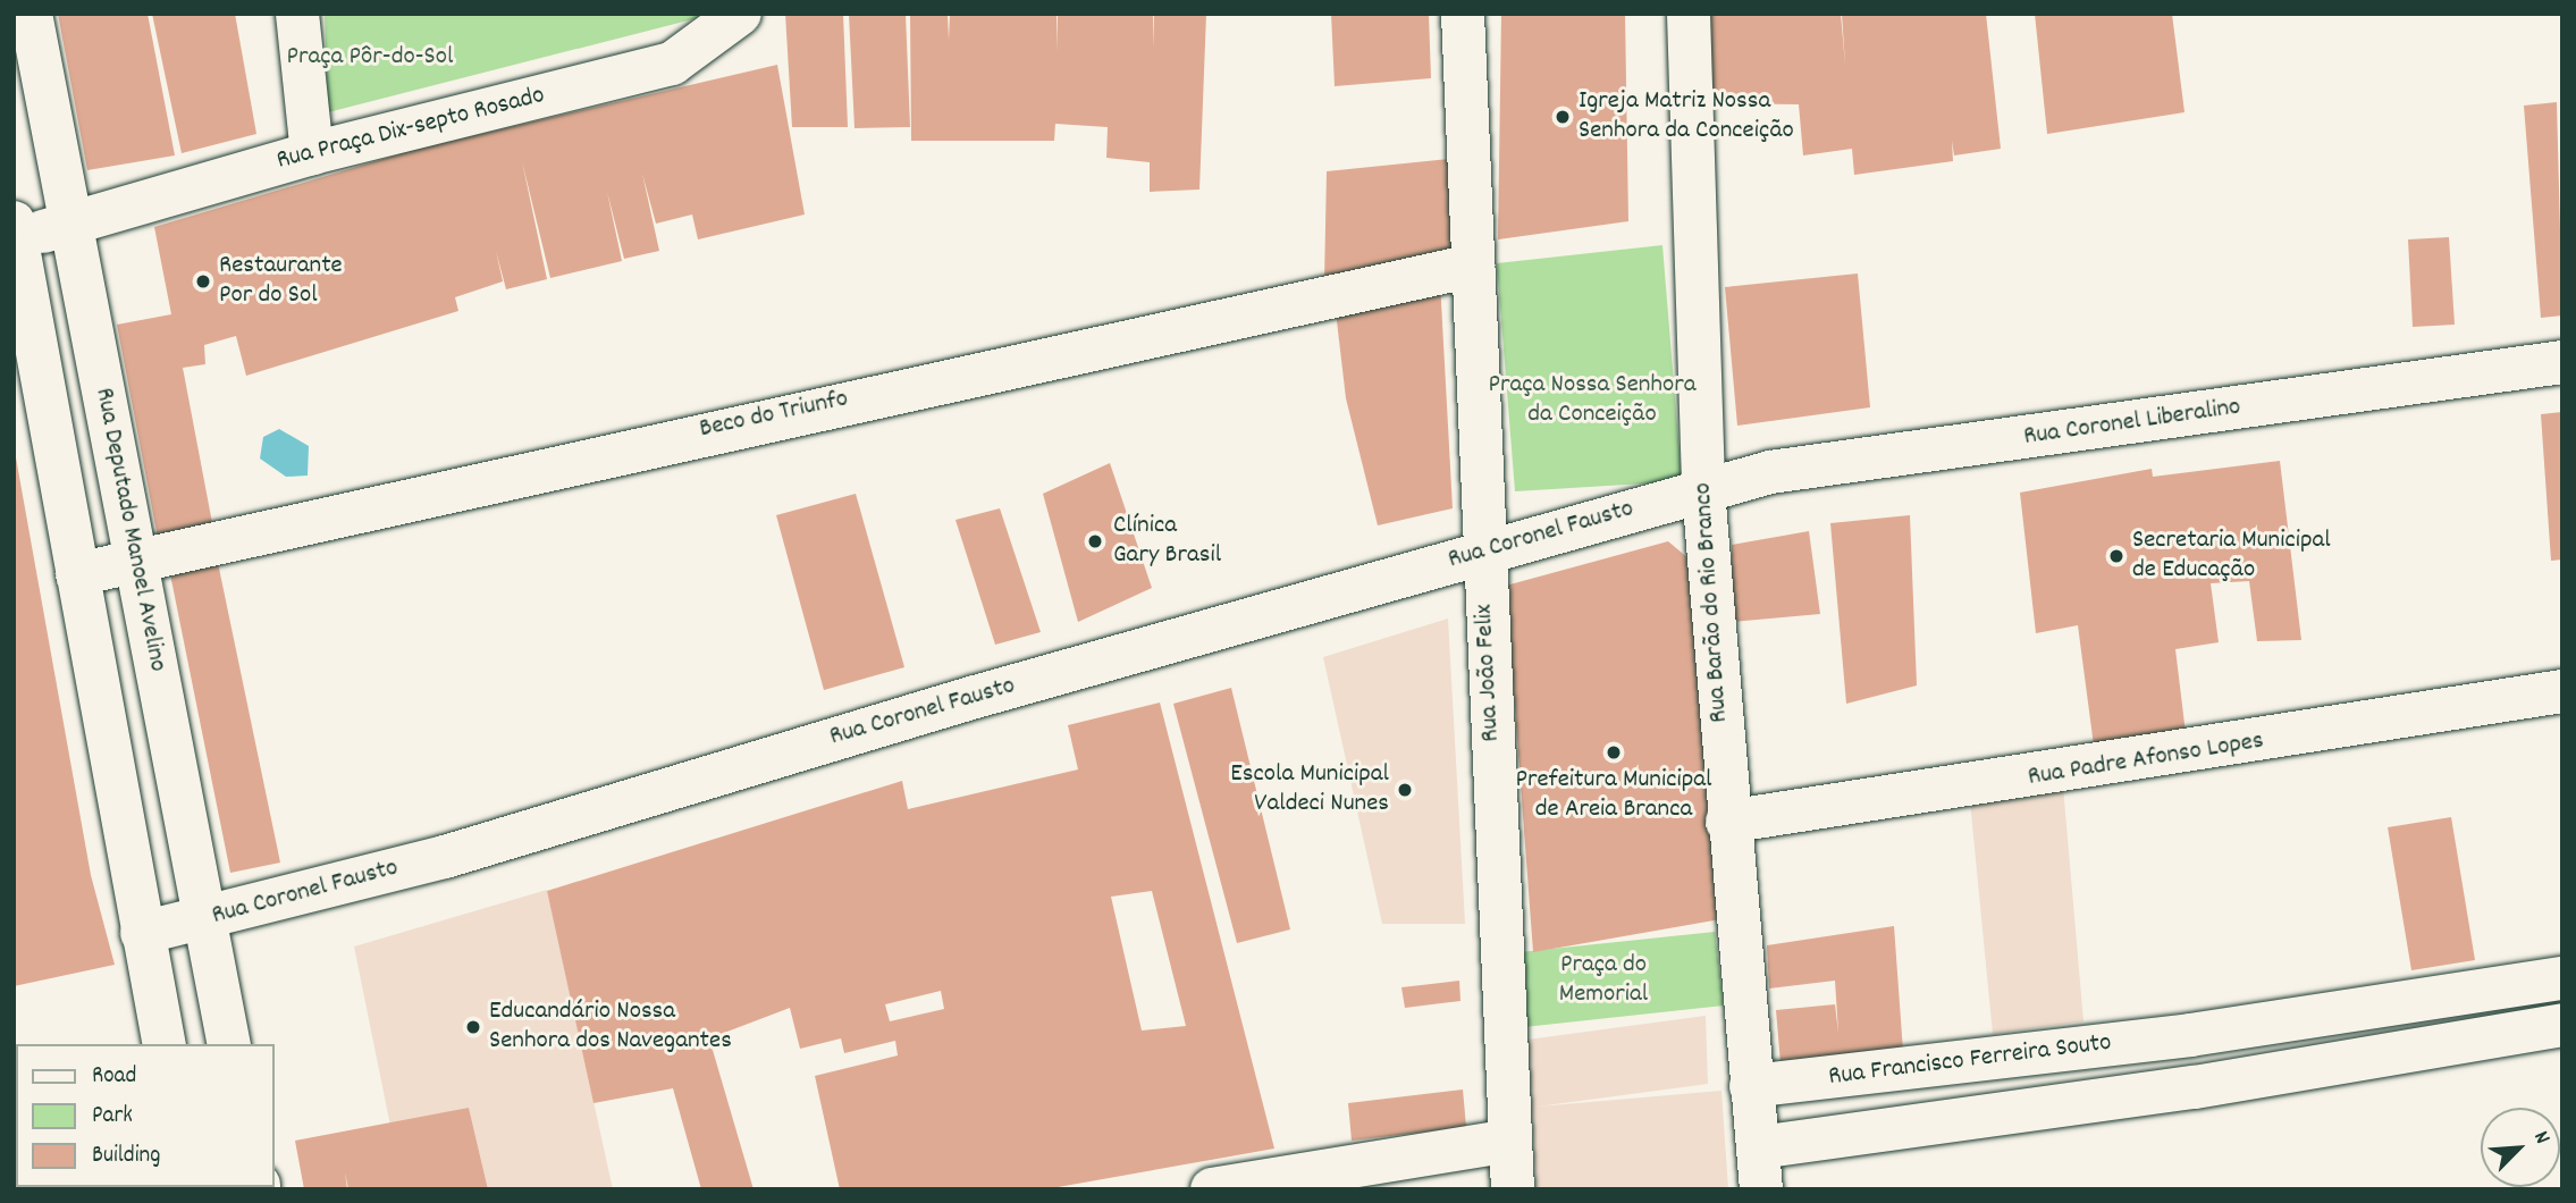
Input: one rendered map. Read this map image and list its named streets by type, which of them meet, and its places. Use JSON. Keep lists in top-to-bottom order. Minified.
{"streets":{"street":["Rua Praça Dix-septo Rosado","Beco do Triunfo","Rua Coronel Liberalino","Rua Deputado Manoel Avelino","Rua Coronel Fausto","Rua Barão do Rio Branco","Rua João Felix","Rua Padre Afonso Lopes","Rua Francisco Ferreira Souto"]},"crossings":[["Rua Praça Dix-septo Rosado","Rua Deputado Manoel Avelino"],["Beco do Triunfo","Rua Deputado Manoel Avelino"],["Beco do Triunfo","Rua João Felix"],["Rua Coronel Liberalino","Rua Coronel Fausto"],["Rua Coronel Liberalino","Rua Barão do Rio Branco"],["Rua Deputado Manoel Avelino","Rua Coronel Fausto"],["Rua Coronel Fausto","Rua Barão do Rio Branco"],["Rua Coronel Fausto","Rua João Felix"],["Rua Barão do Rio Branco","Rua Padre Afonso Lopes"],["Rua Barão do Rio Branco","Rua Francisco Ferreira Souto"]],"parks":["Praça Pôr-do-Sol","Praça Nossa Senhora da Conceição","Praça do Memorial"],"places":["Igreja Matriz Nossa Senhora da Conceição","Restaurante Por do Sol","Clínica Gary Brasil","Secretaria Municipal de Educação","Prefeitura Municipal de Areia Branca","Escola Municipal Valdeci Nunes","Educandário Nossa Senhora dos Navegantes"],"legend":["Road","Park","Building"],"north":"top right"}
